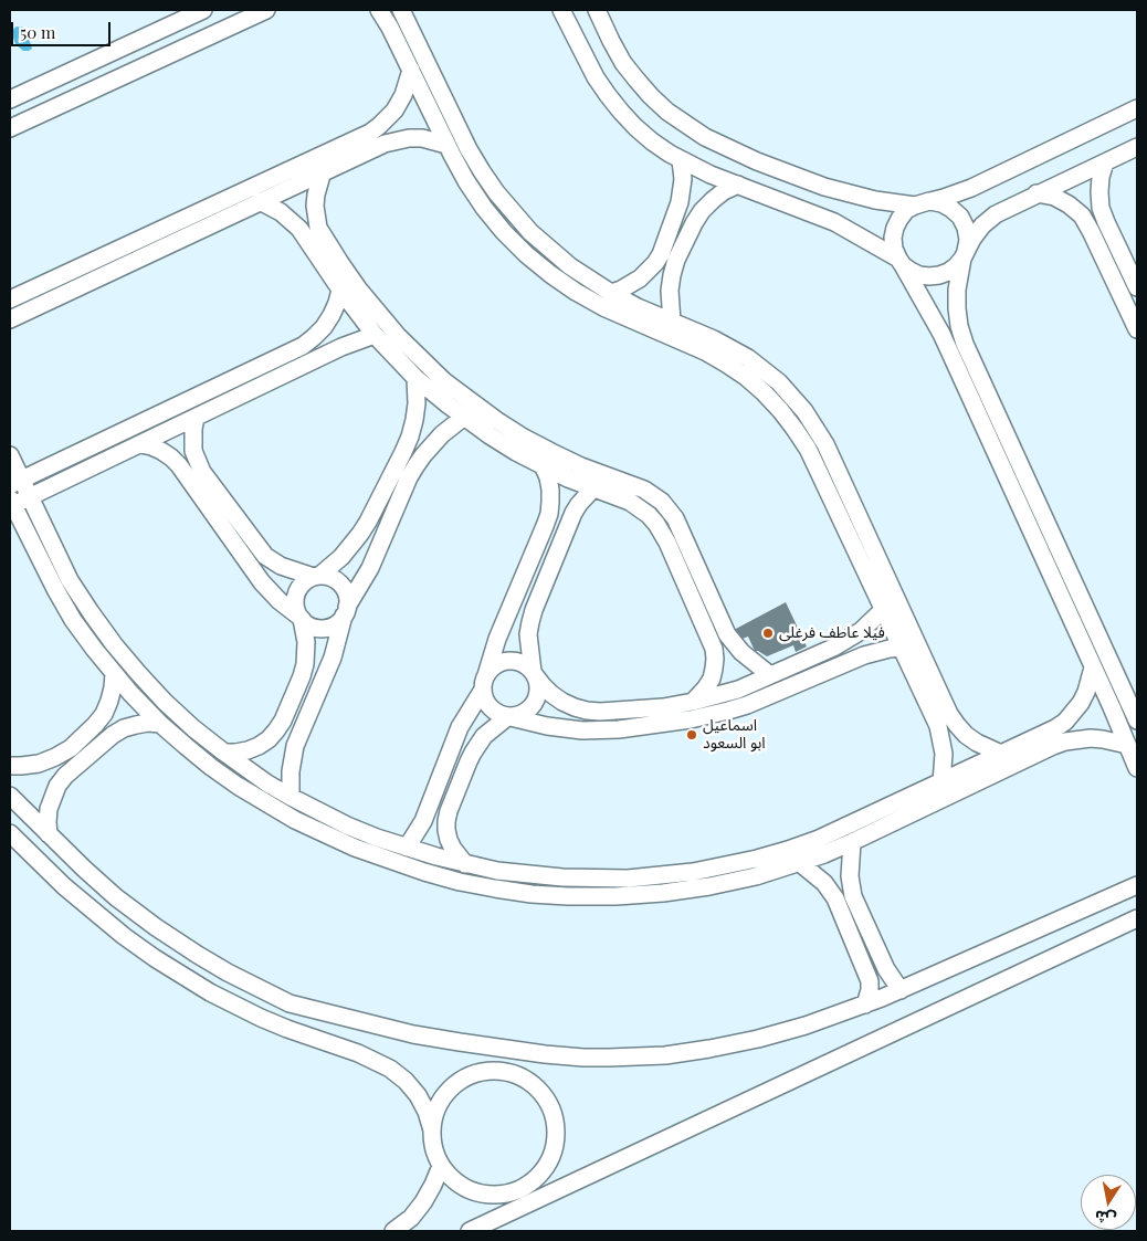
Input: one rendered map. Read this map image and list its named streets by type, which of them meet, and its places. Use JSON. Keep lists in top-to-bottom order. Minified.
{"places":["فيلا عاطف فرغلى","اسماعيل ابو السعود"],"scale_bar":"50 m","north":"bottom"}
